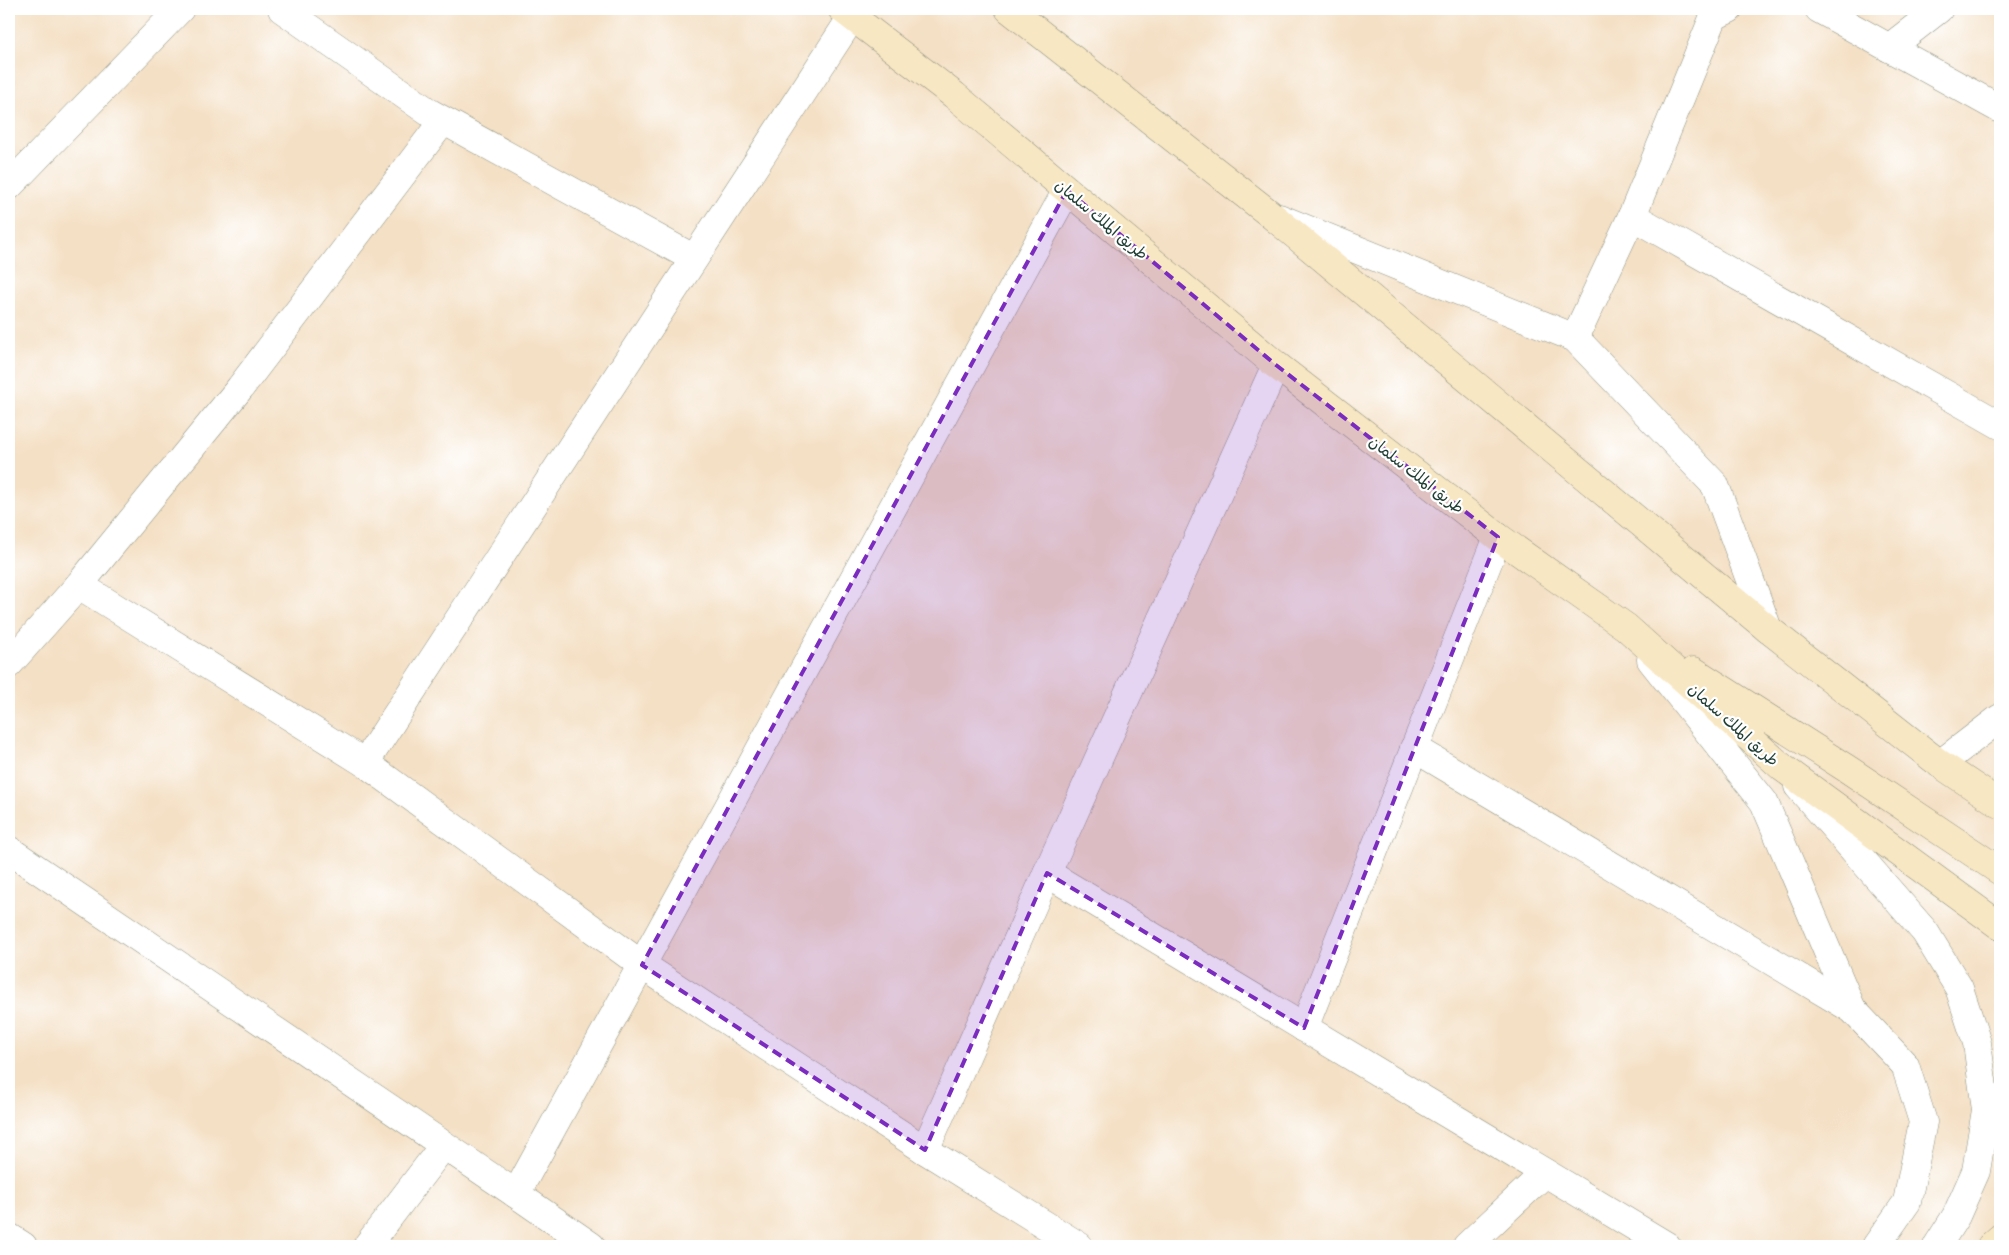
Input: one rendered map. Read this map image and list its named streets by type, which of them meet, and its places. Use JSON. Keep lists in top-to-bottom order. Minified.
{"streets":{"main road":["طريق الملك سلمان"]}}
